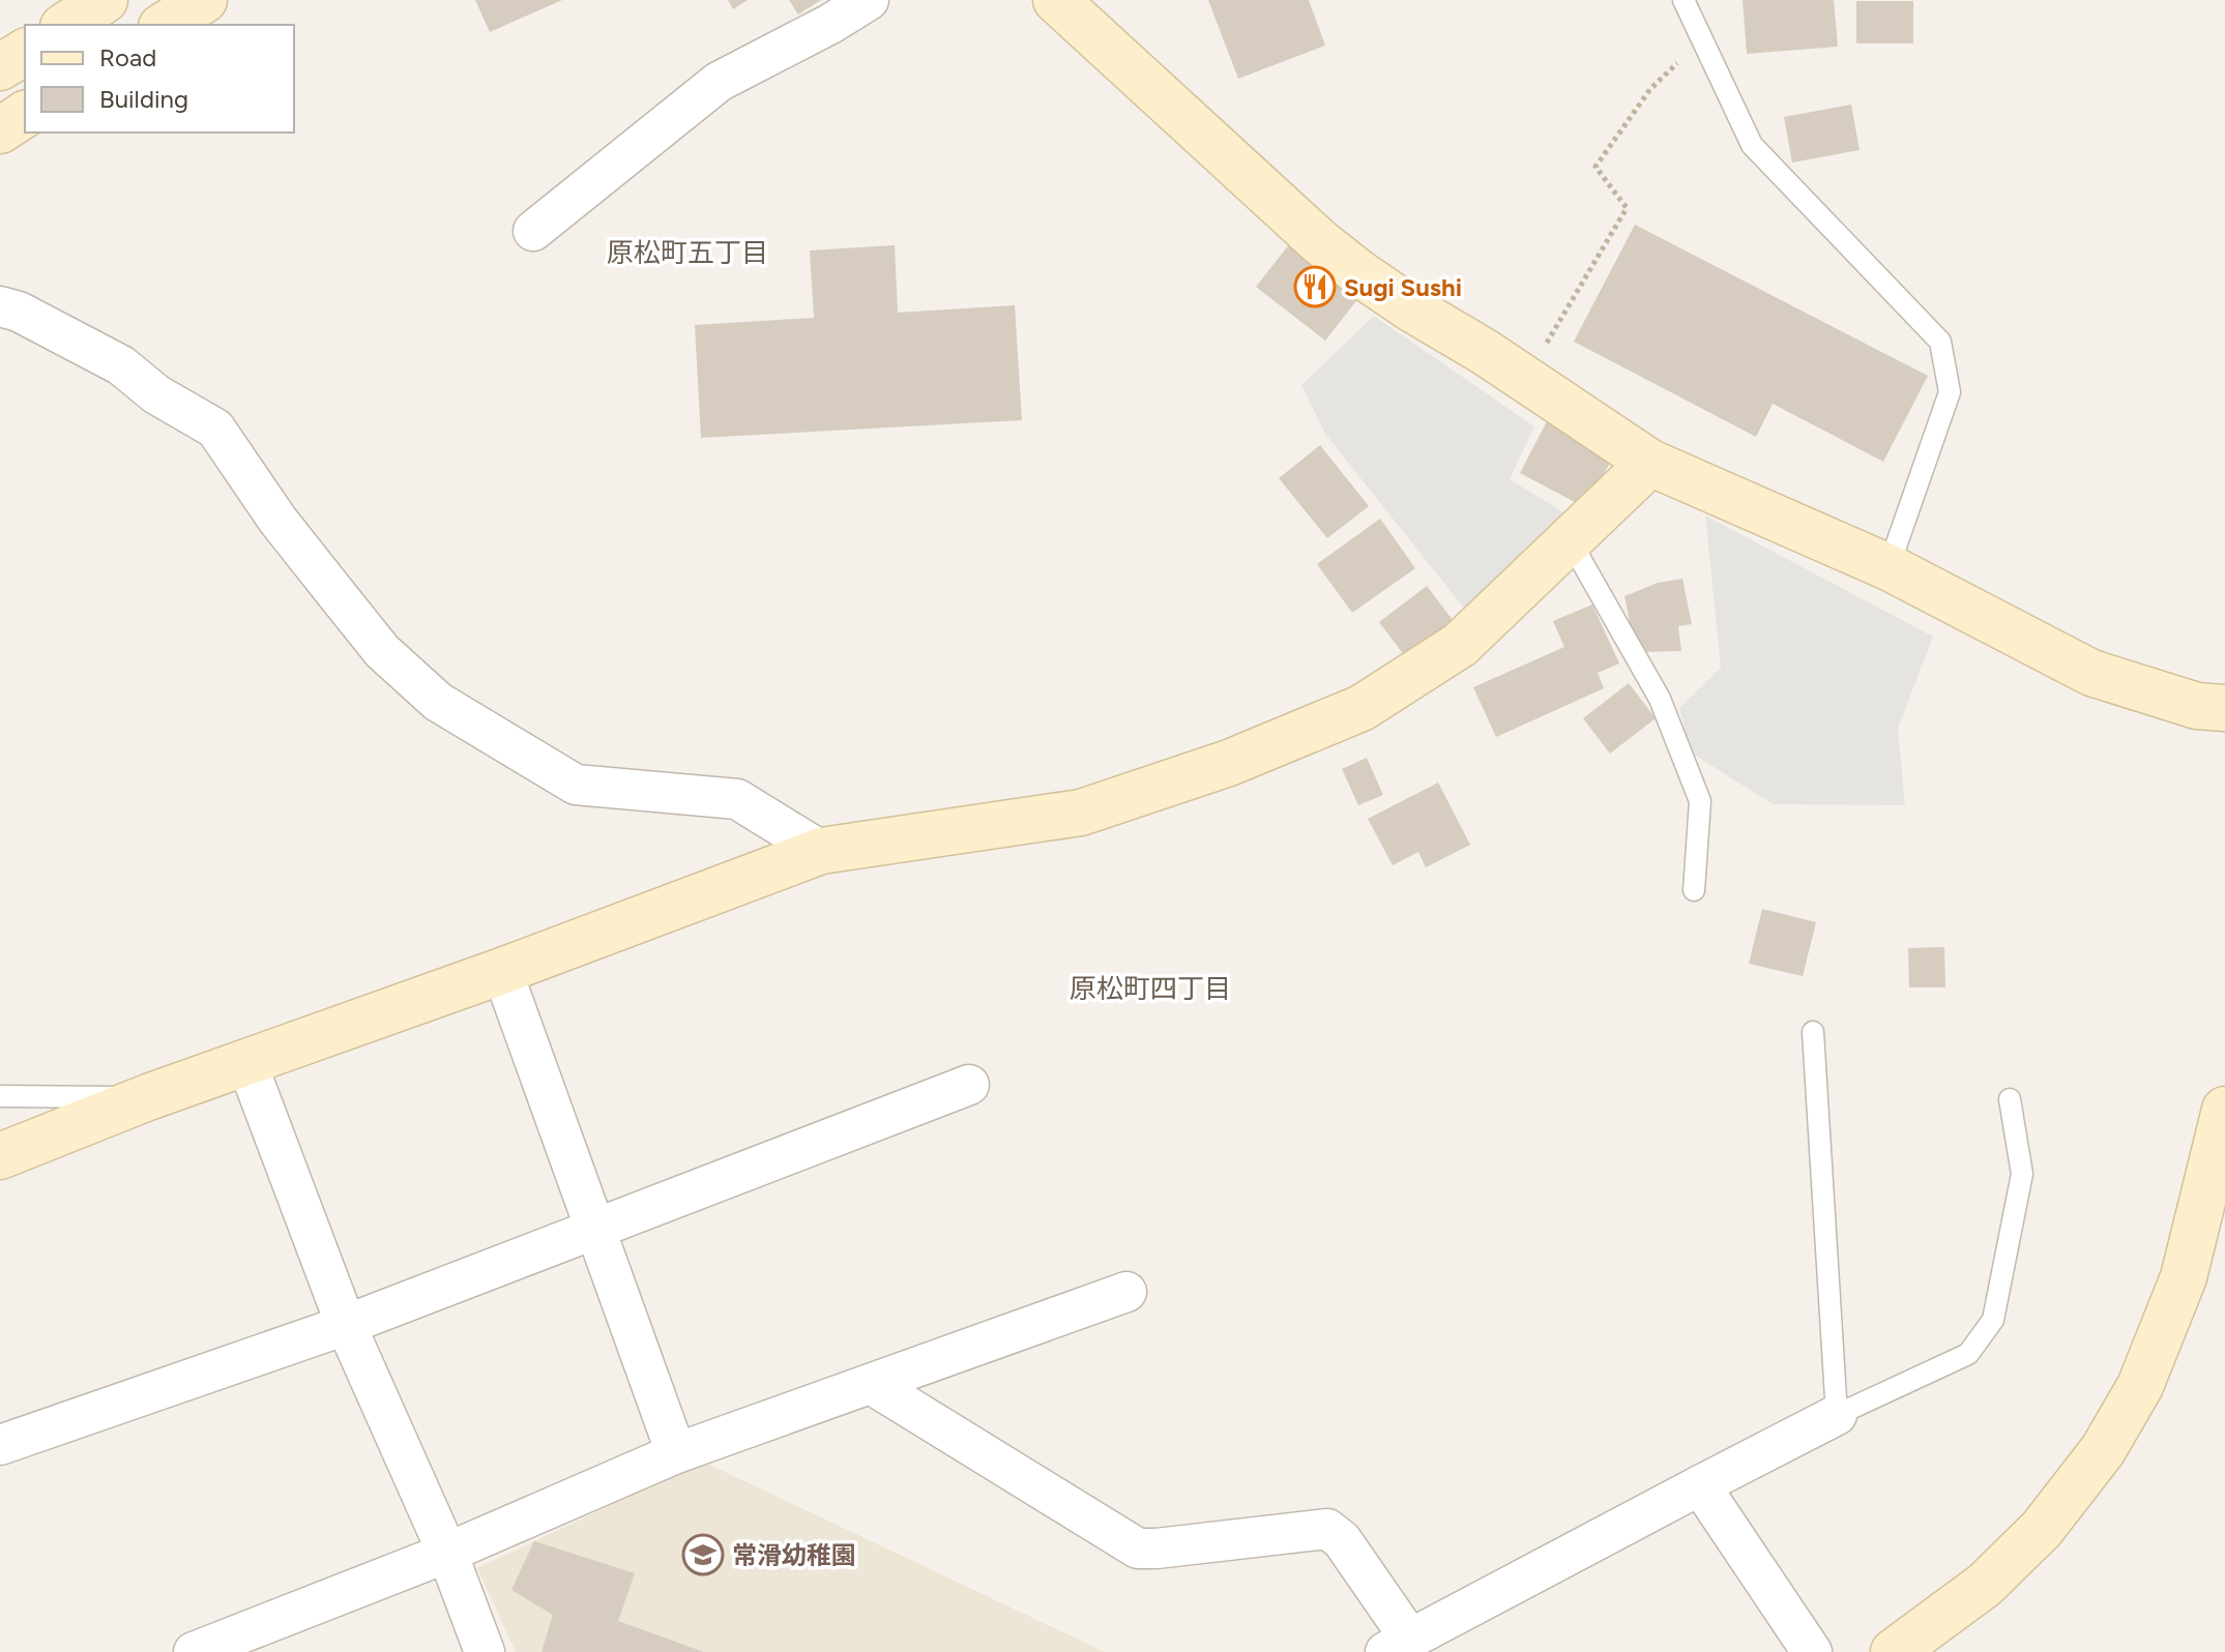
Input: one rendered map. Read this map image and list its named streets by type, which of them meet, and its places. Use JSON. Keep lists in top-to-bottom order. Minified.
{"districts":["原松町五丁目","原松町四丁目"],"places":{"restaurant":["Sugi Sushi"],"school or university":["常滑幼稚園"]},"legend":["Road","Building"]}
